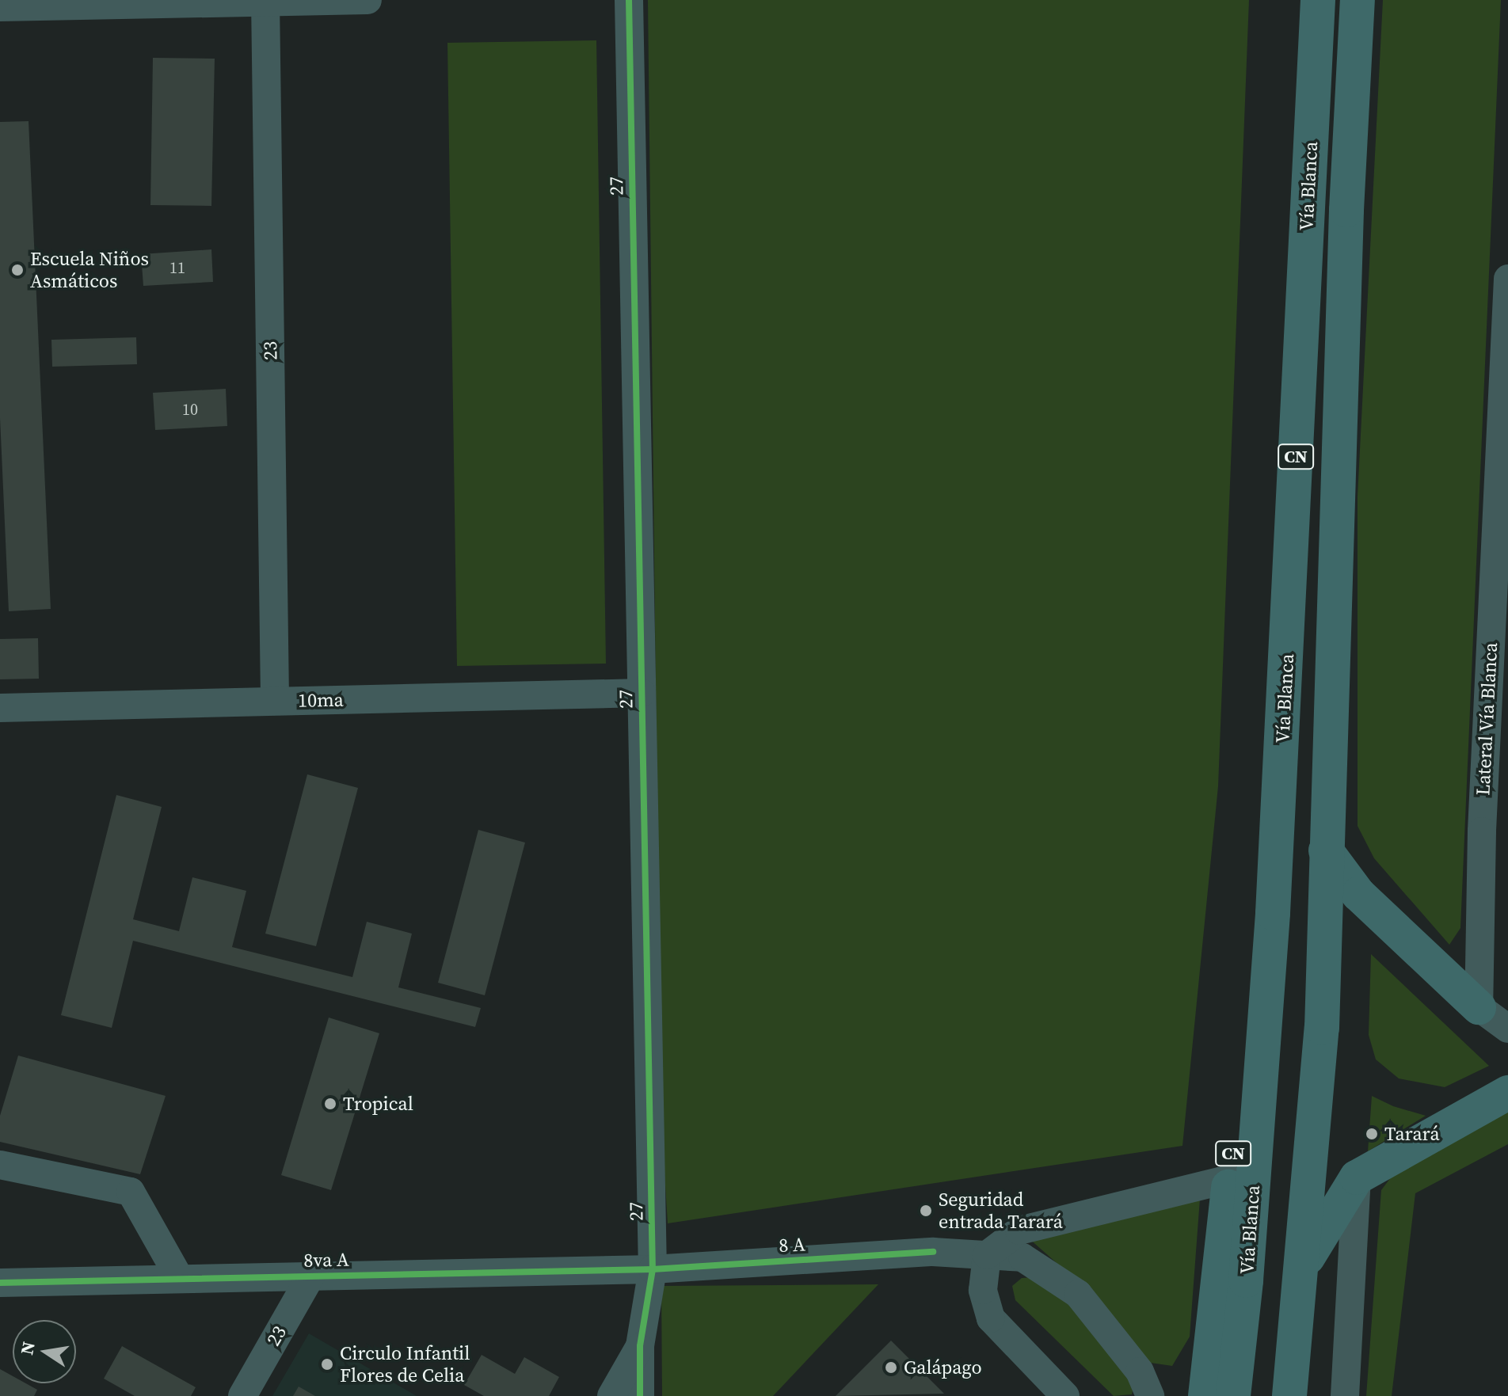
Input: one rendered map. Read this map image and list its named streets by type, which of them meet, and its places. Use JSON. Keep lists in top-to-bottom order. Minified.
{"streets":{"highway":["Vía Blanca","CN"],"street":["27","23","10ma","Lateral Vía Blanca","8 A","8va A"]},"crossings":[["27","10ma"],["27","8 A"],["27","8va A"],["Vía Blanca","CN"],["23","10ma"],["23","8va A"],["8 A","8va A"]],"places":["Escuela Niños Asmáticos","Tropical","Tarará","Seguridad entrada Tarará","Circulo Infantil Flores de Celia","Galápago"],"house_numbers":["11","10"],"north":"left"}
